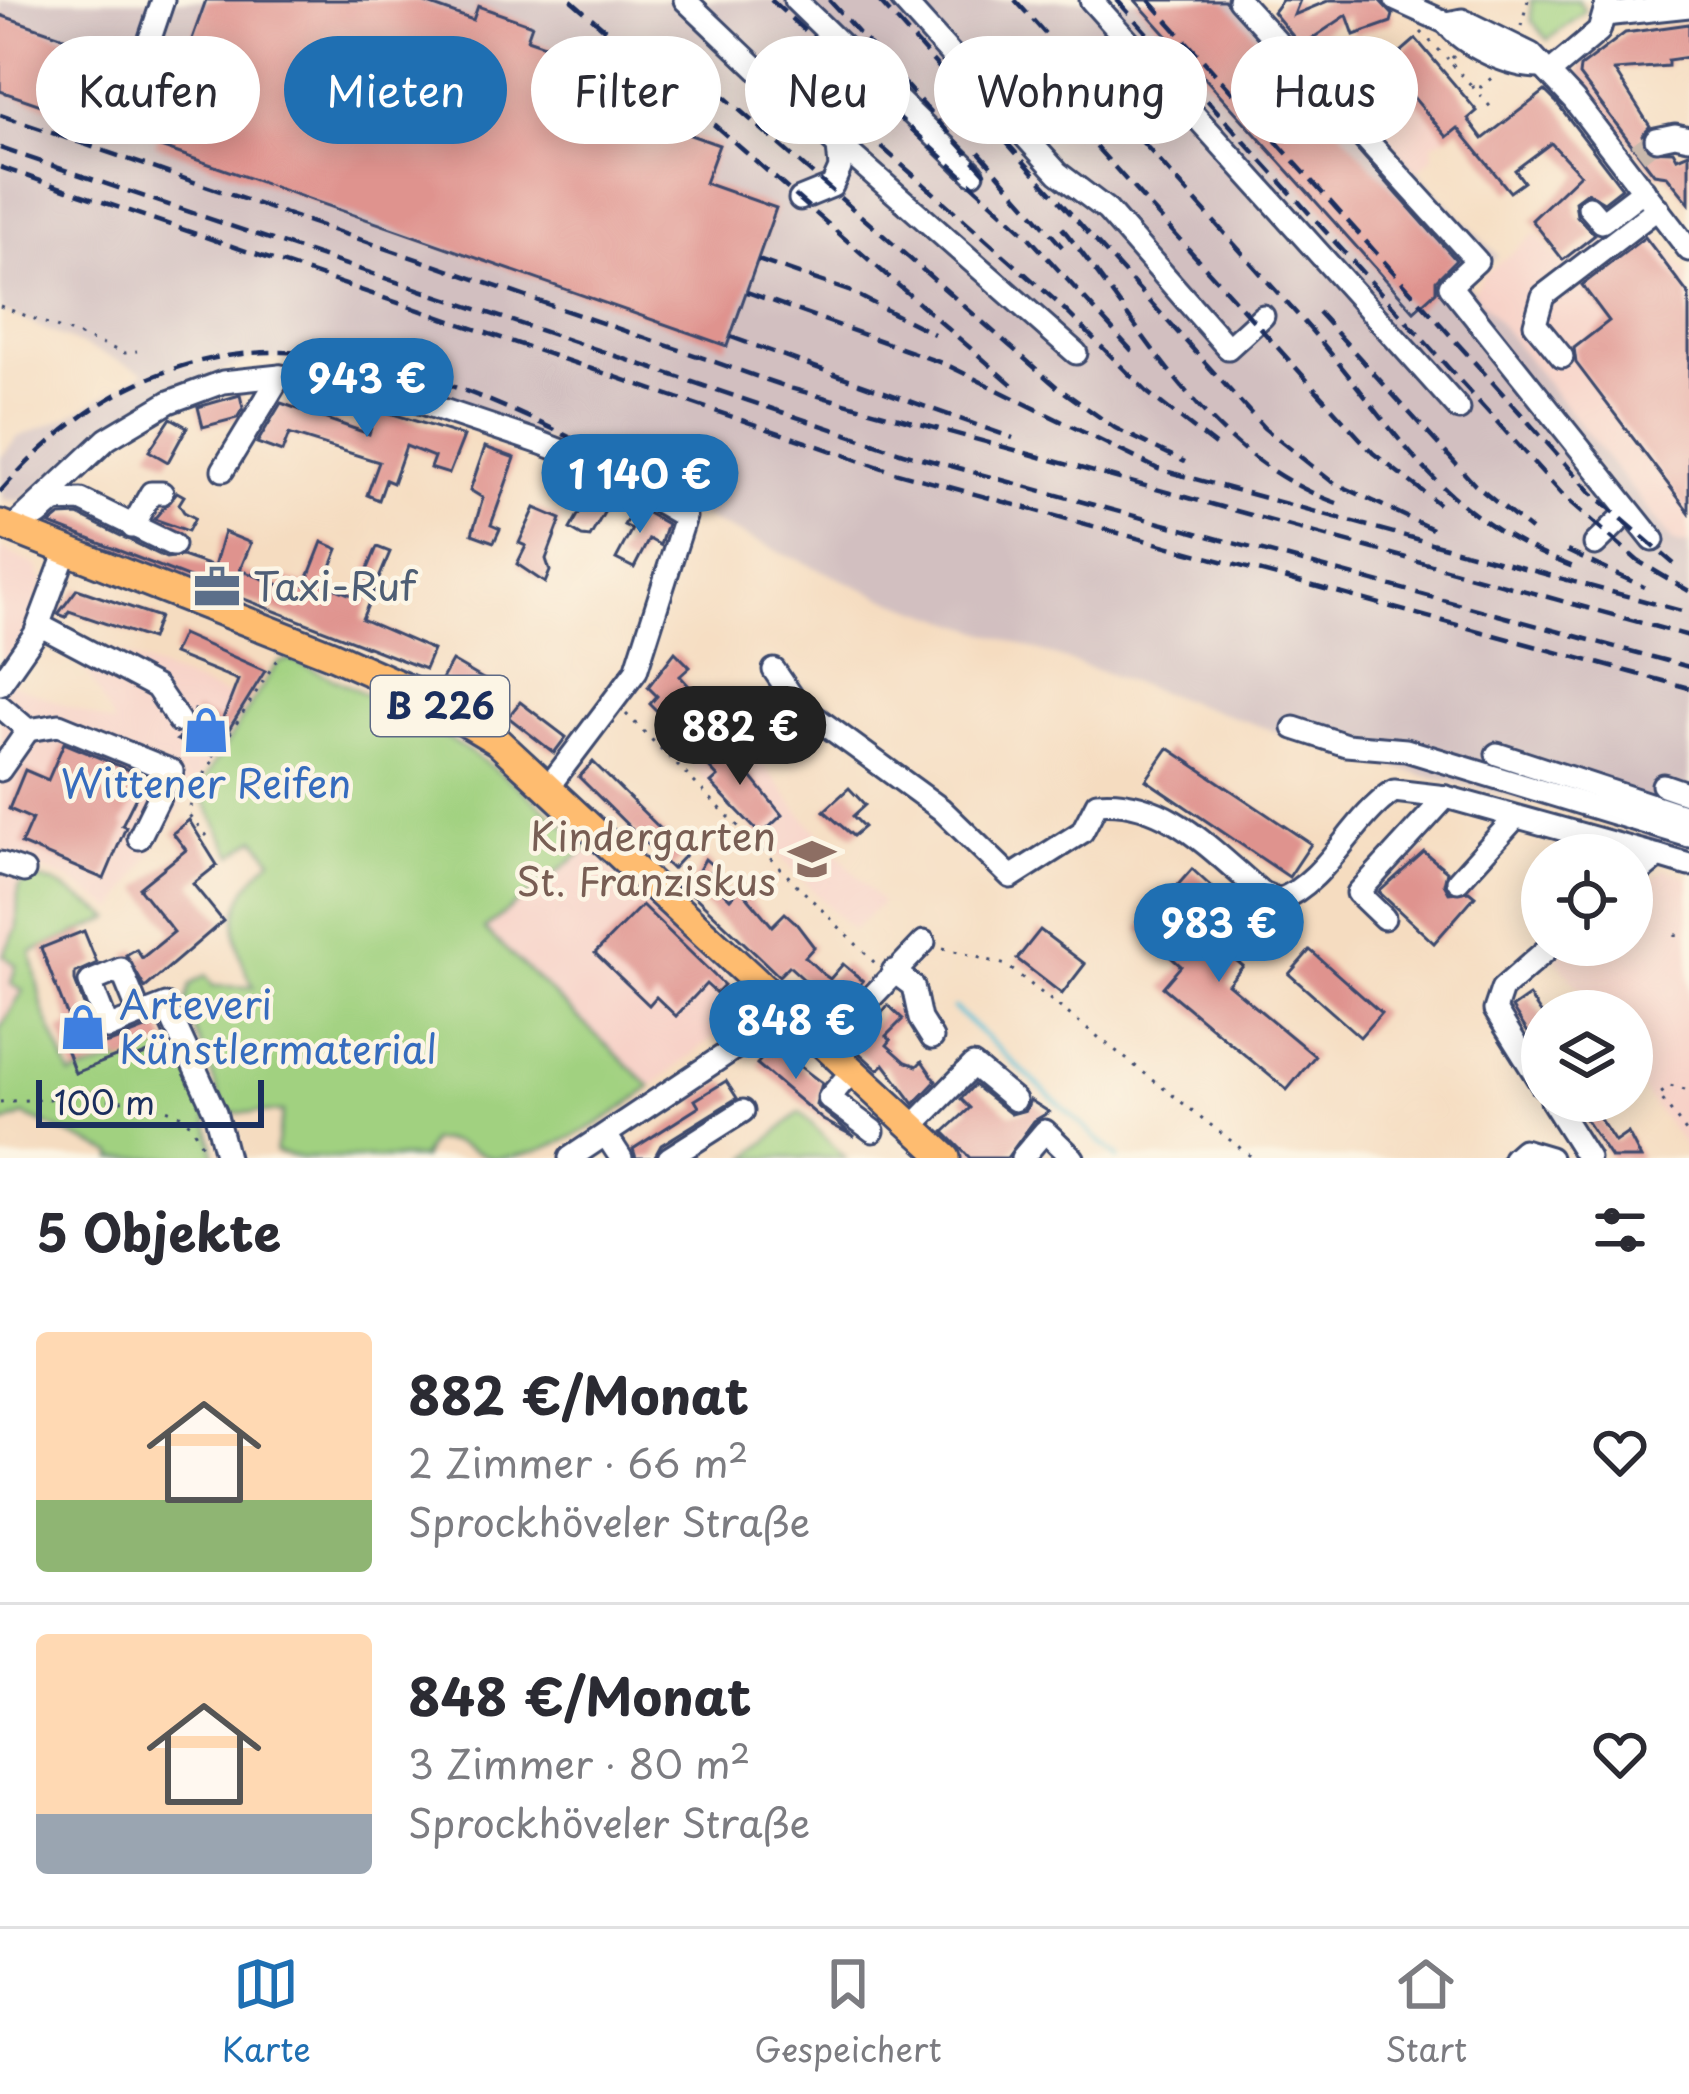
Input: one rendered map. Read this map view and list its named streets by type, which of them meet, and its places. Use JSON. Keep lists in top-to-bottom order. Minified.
{"streets":{"main road":["B 226"]},"places":{"office":["Taxi-Ruf"],"shop":["Wittener Reifen","Arteveri Künstlermaterial"],"school or university":["Kindergarten St. Franziskus"]},"scale_bar":"100 m","page":{"chip":["Kaufen","Mieten","Filter","Neu","Wohnung","Haus"],"price":["943 €","1 140 €","882 €","983 €","848 €"],"scale":"100 m","heading":"5 Objekte","list":[{"name":"882 €/Monat","note":"2 Zimmer · 66 m² · Sprockhöveler Straße"},{"name":"848 €/Monat","note":"3 Zimmer · 80 m² · Sprockhöveler Straße"}],"tabs":["Karte","Gespeichert","Start"]}}
